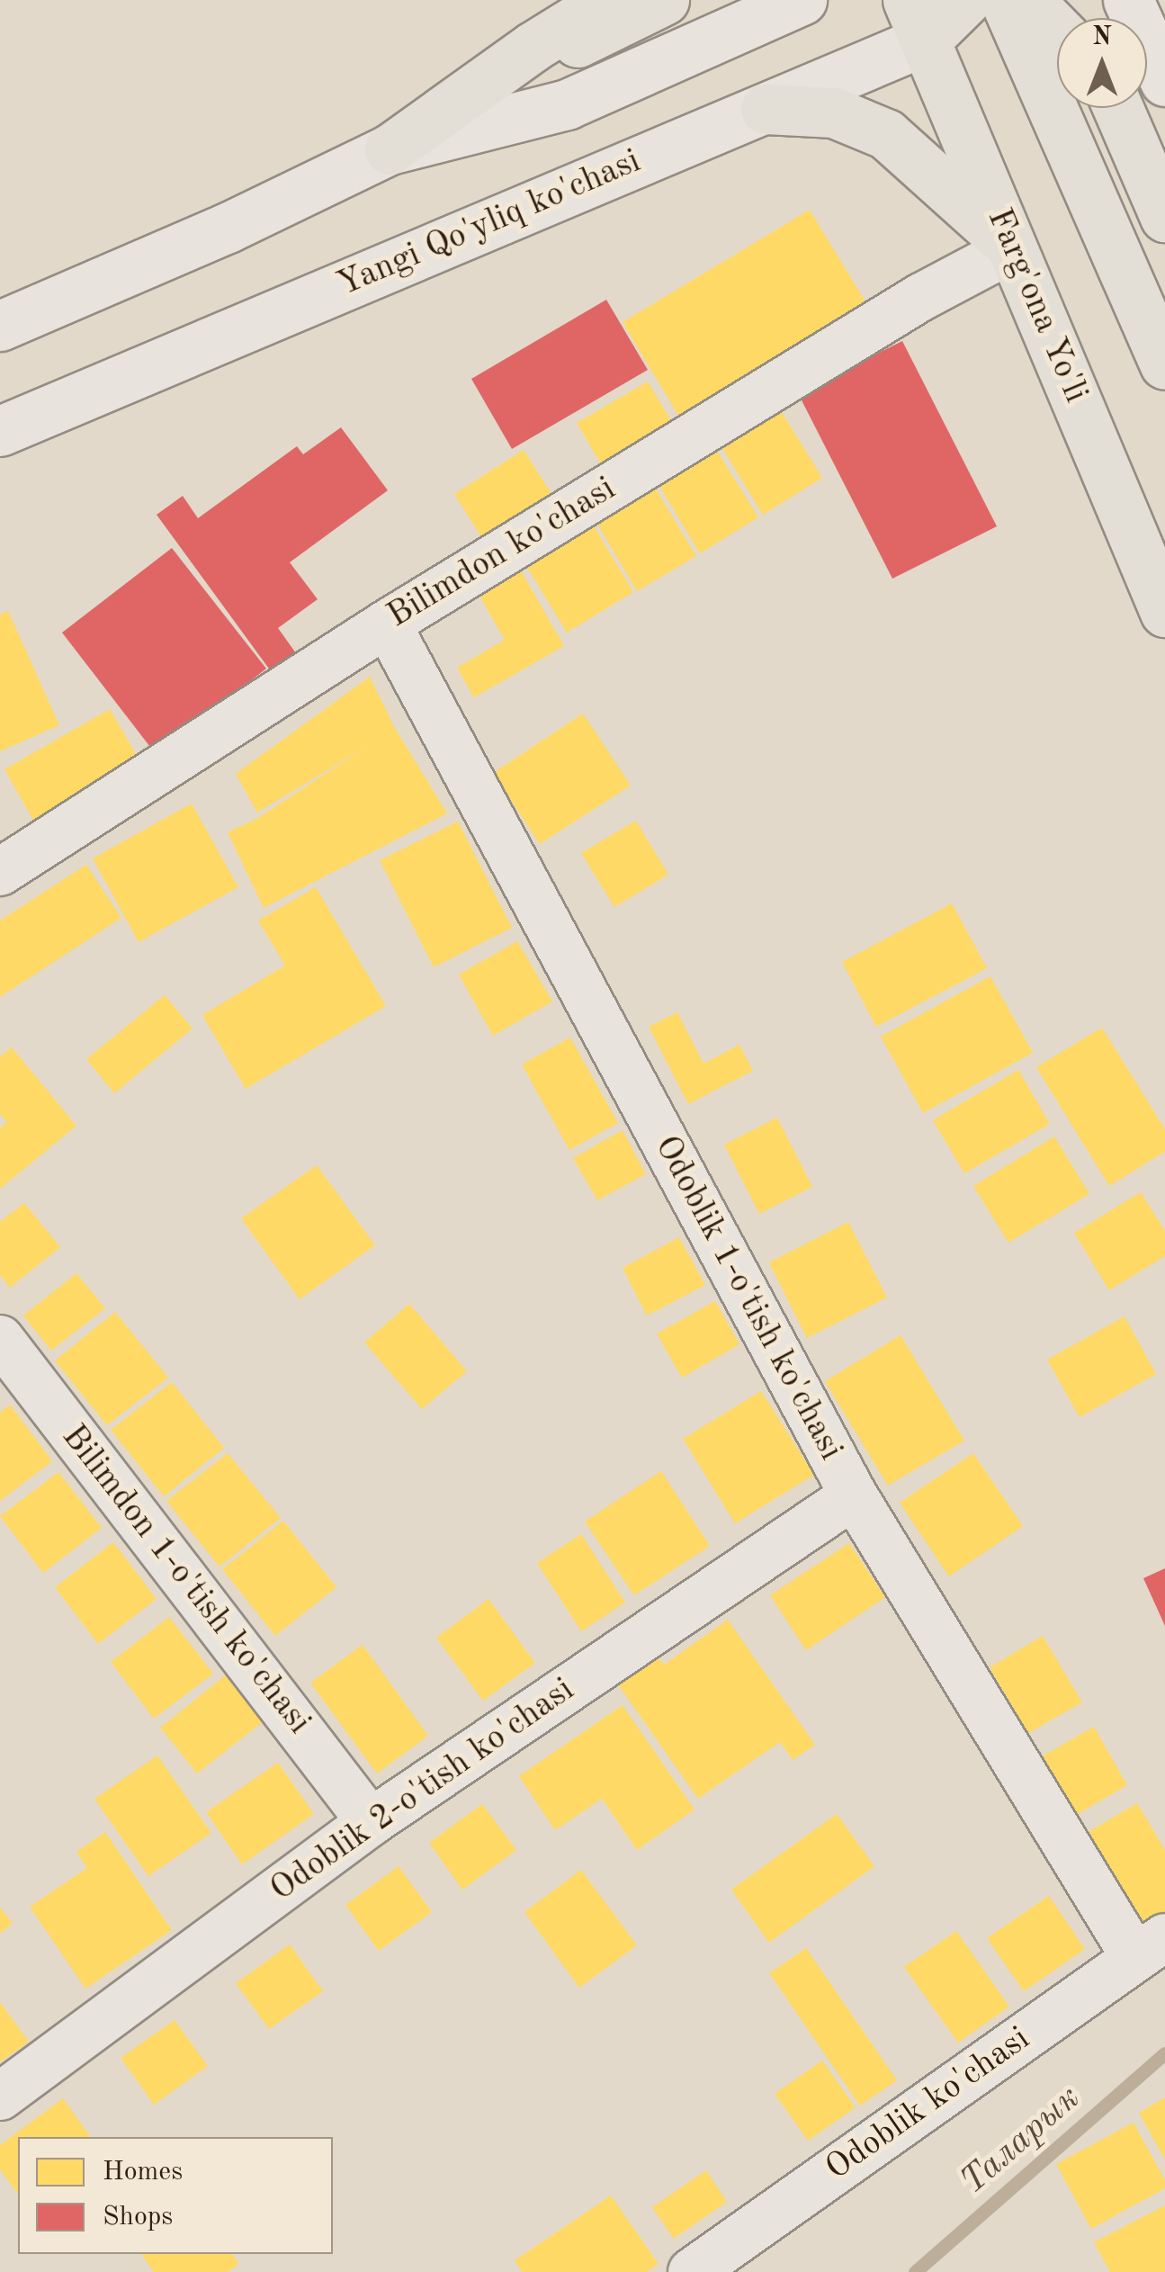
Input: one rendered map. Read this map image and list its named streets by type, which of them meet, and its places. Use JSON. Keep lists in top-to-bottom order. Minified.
{"streets":{"main road":["Yangi Qo'yliq ko'chasi","Farg'ona Yo'li"],"street":["Bilimdon ko'chasi","Odoblik 1-o'tish ko'chasi","Bilimdon 1-o'tish ko'chasi","Odoblik 2-o'tish ko'chasi","Odoblik ko'chasi"]},"crossings":[["Yangi Qo'yliq ko'chasi","Farg'ona Yo'li"],["Farg'ona Yo'li","Bilimdon ko'chasi"],["Bilimdon ko'chasi","Odoblik 1-o'tish ko'chasi"],["Odoblik 1-o'tish ko'chasi","Odoblik 2-o'tish ko'chasi"],["Odoblik 1-o'tish ko'chasi","Odoblik ko'chasi"],["Bilimdon 1-o'tish ko'chasi","Odoblik 2-o'tish ko'chasi"]],"water":["Таларык"],"legend":["Homes","Shops"],"north":"top"}
